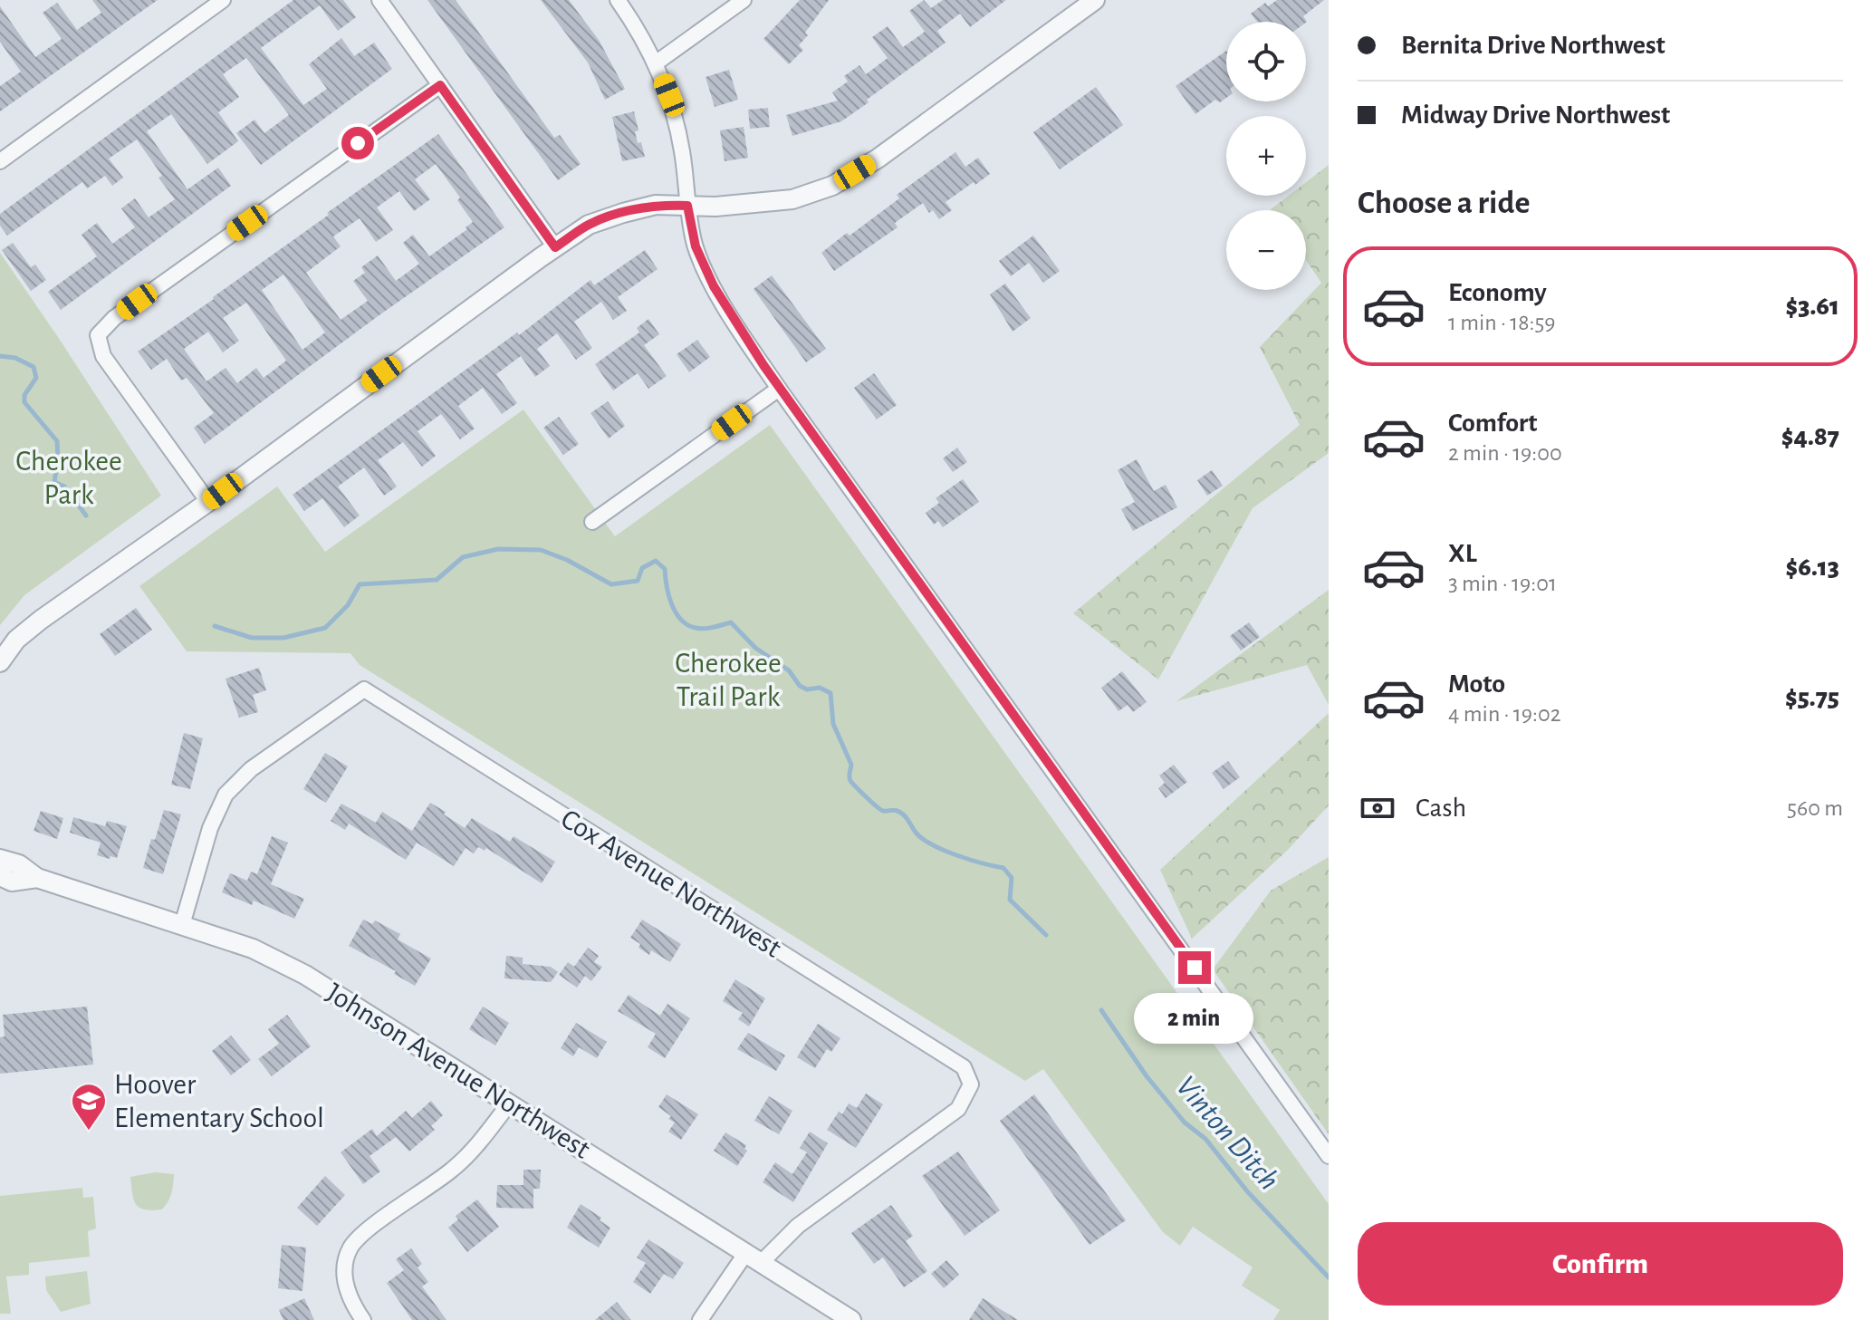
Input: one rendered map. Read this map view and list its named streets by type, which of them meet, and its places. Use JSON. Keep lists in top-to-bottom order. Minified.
{"streets":{"street":["Cox Avenue Northwest","Johnson Avenue Northwest"]},"crossings":[["Cox Avenue Northwest","Johnson Avenue Northwest"]],"water":["Vinton Ditch"],"parks":["Cherokee Park","Cherokee Trail Park"],"places":{"school or university":["Hoover Elementary School"]},"page":{"banner":["Bernita Drive Northwest","Midway Drive Northwest"],"map_buttons":["+","−"],"heading":"Choose a ride","list":[{"name":"Economy","note":"1 min · 18:59","value":"$3.61"},{"name":"Comfort","note":"2 min · 19:00","value":"$4.87"},{"name":"XL","note":"3 min · 19:01","value":"$6.13"},{"name":"Moto","note":"4 min · 19:02","value":"$5.75"}],"pay":["Cash","560 m"],"bubble":"2 min","buttons":"Confirm"}}
